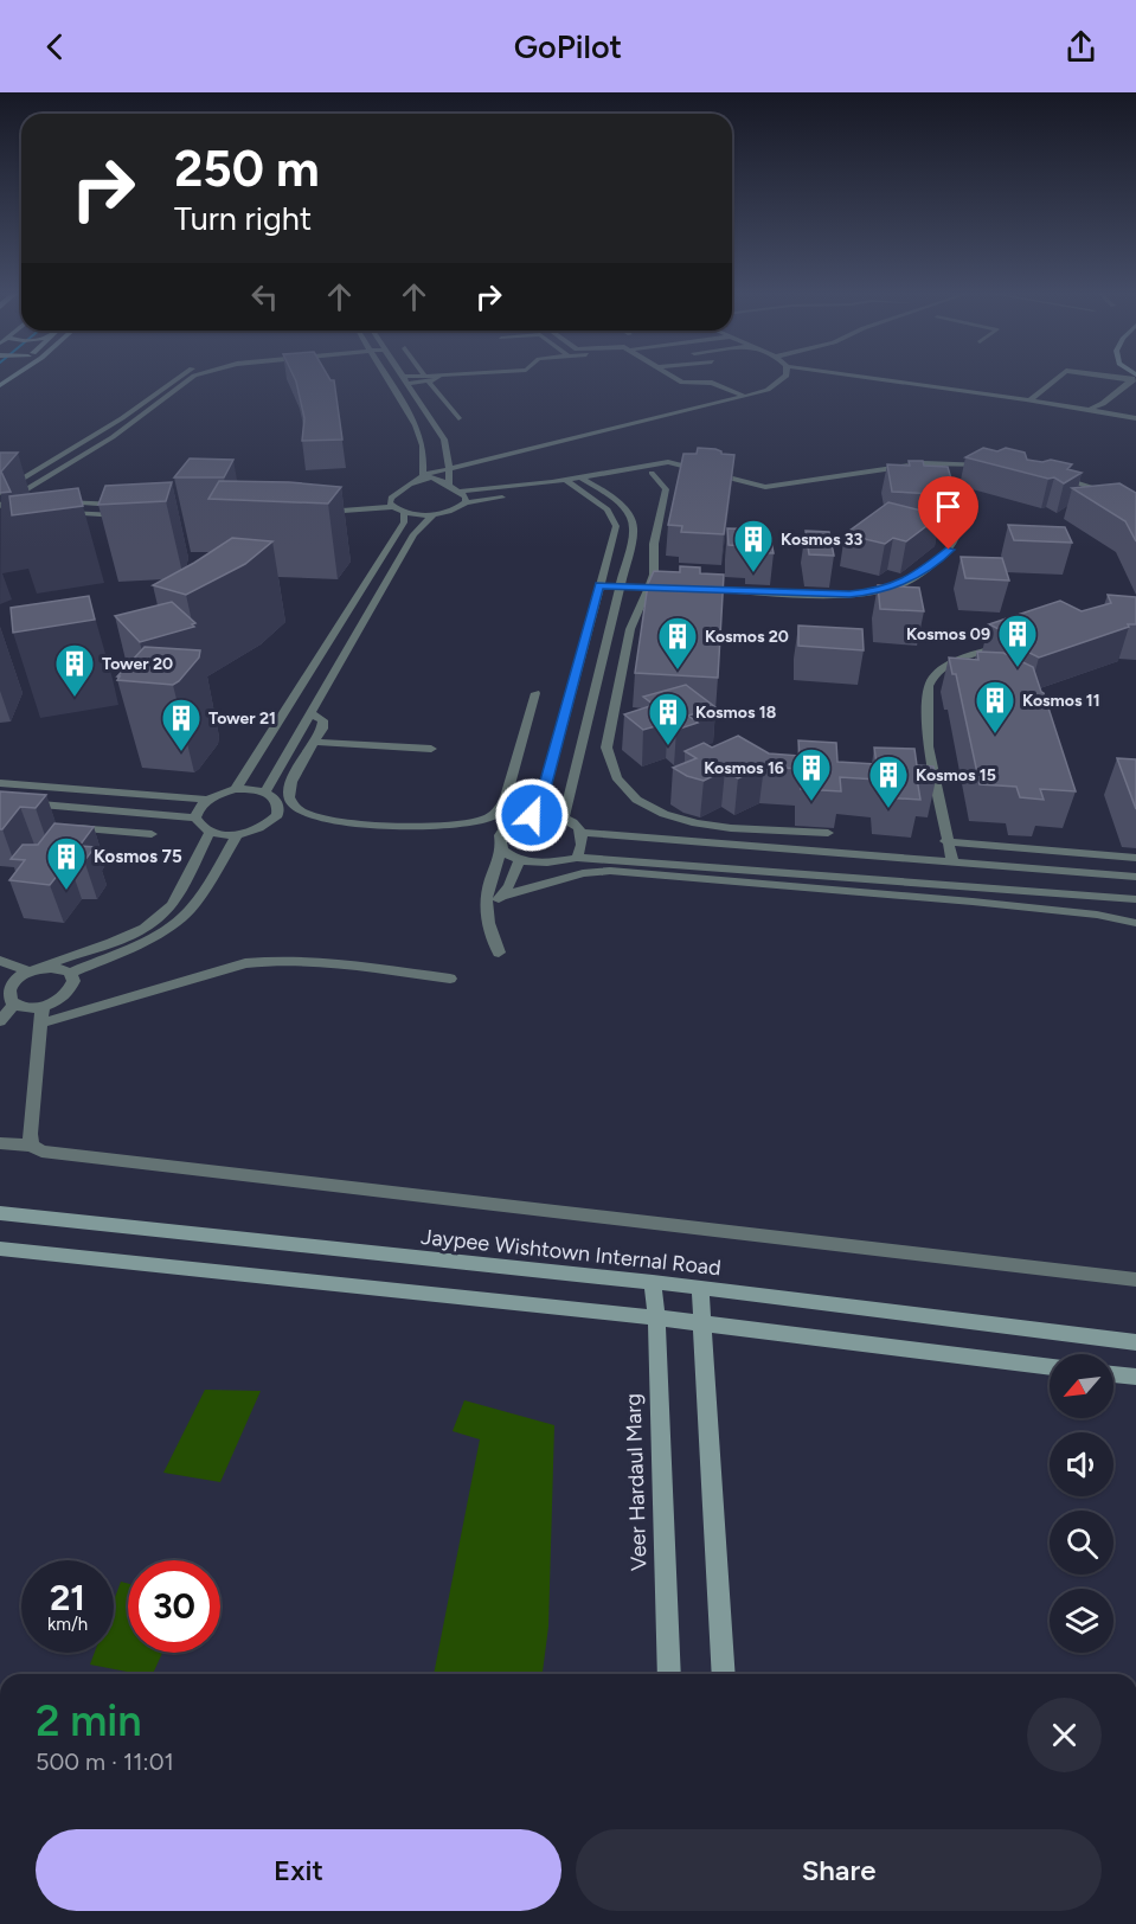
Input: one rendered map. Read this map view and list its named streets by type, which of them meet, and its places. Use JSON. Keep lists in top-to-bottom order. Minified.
{"streets":{"street":["Jaypee Wishtown Internal Road","Veer Hardaul Marg"]},"crossings":[["Jaypee Wishtown Internal Road","Veer Hardaul Marg"]],"places":{"building":["Kosmos 33","Kosmos 09","Kosmos 20","Tower 20","Kosmos 11","Kosmos 18","Tower 21","Kosmos 16","Kosmos 15","Kosmos 75"]},"north":"bottom left","page":{"header":"GoPilot","turn":["250 m","Turn right"],"speed":"21 km/h","limit":"30","heading":["2 min","500 m · 11:01"],"buttons":["Exit","Share"]}}
